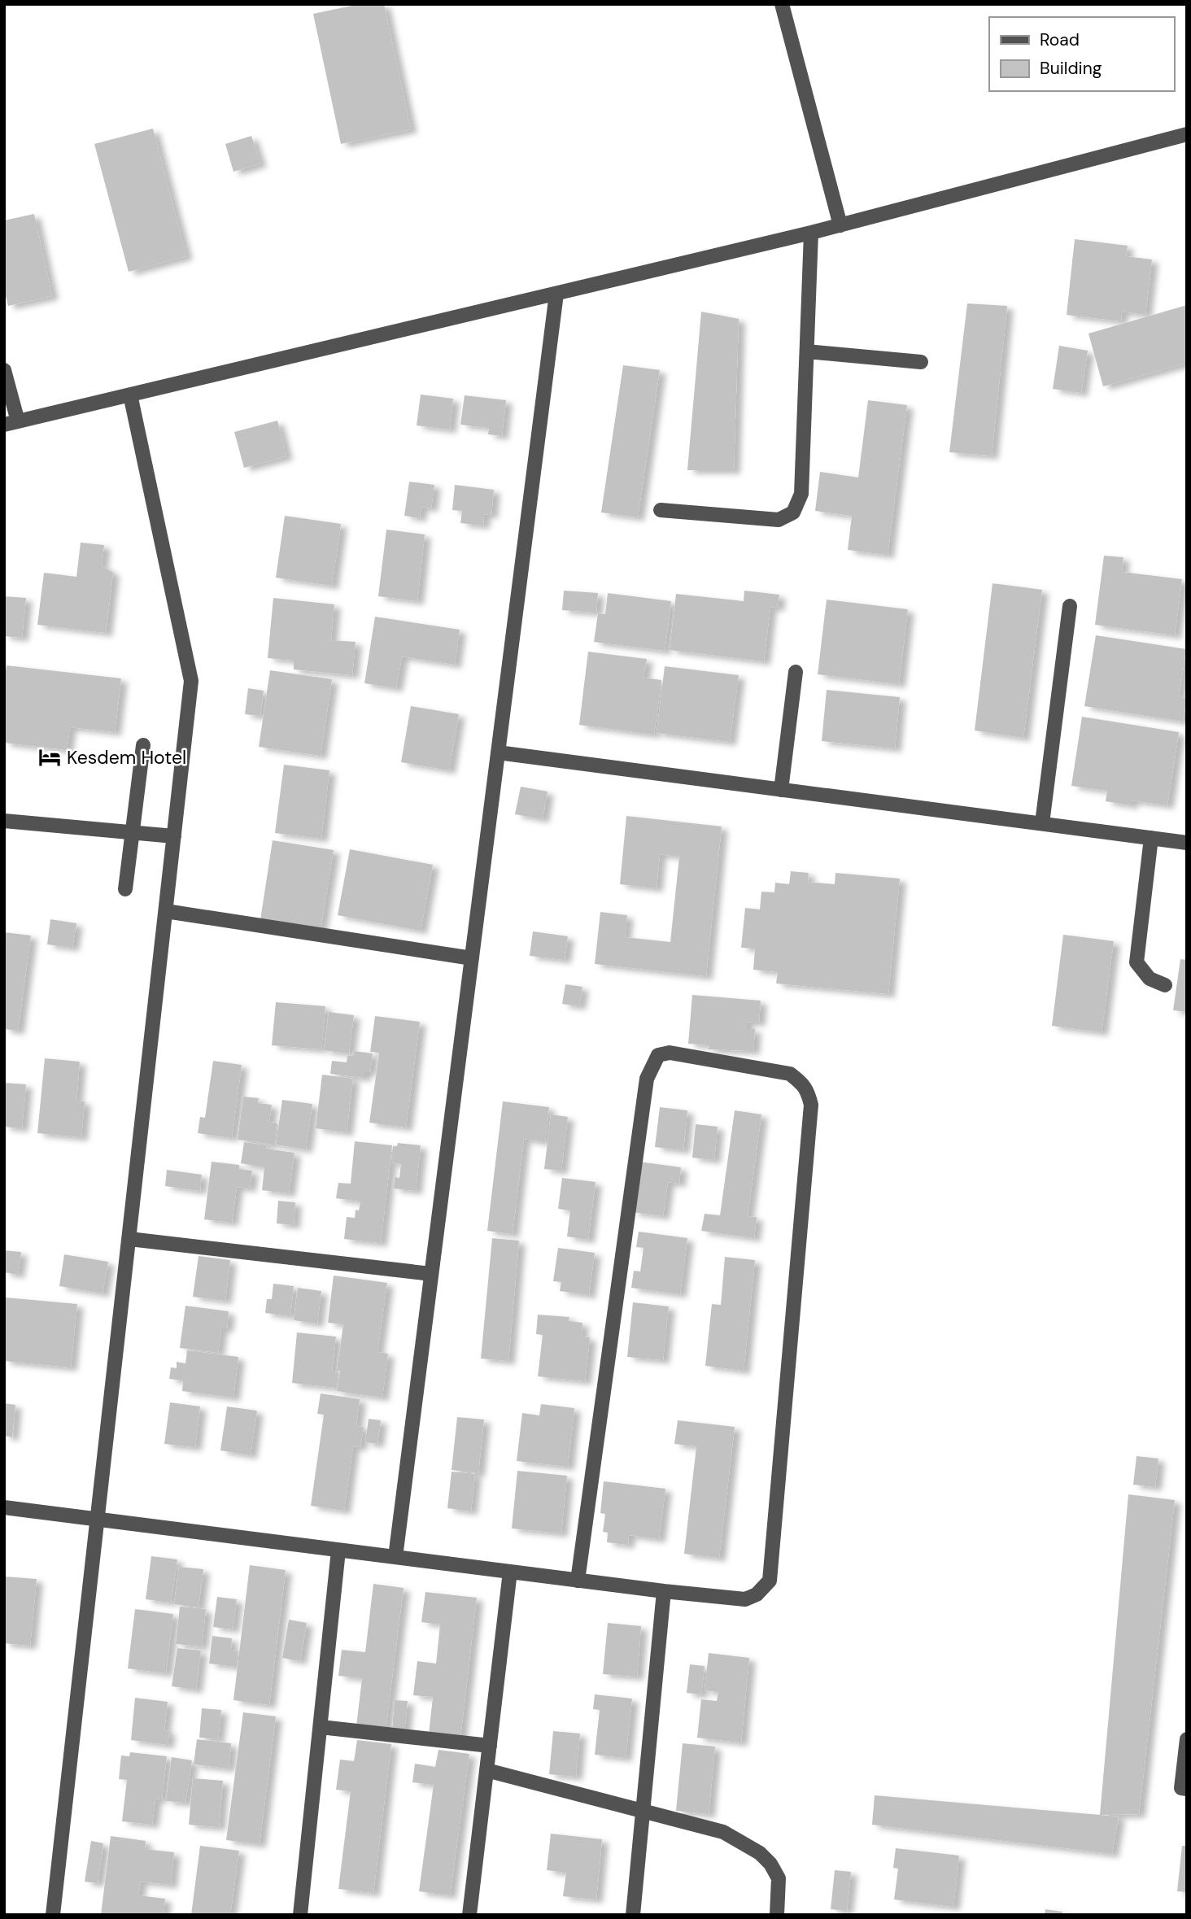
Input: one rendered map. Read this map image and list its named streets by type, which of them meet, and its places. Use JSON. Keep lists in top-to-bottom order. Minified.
{"places":{"hotel":["Kesdem Hotel"]},"legend":["Road","Building"]}
